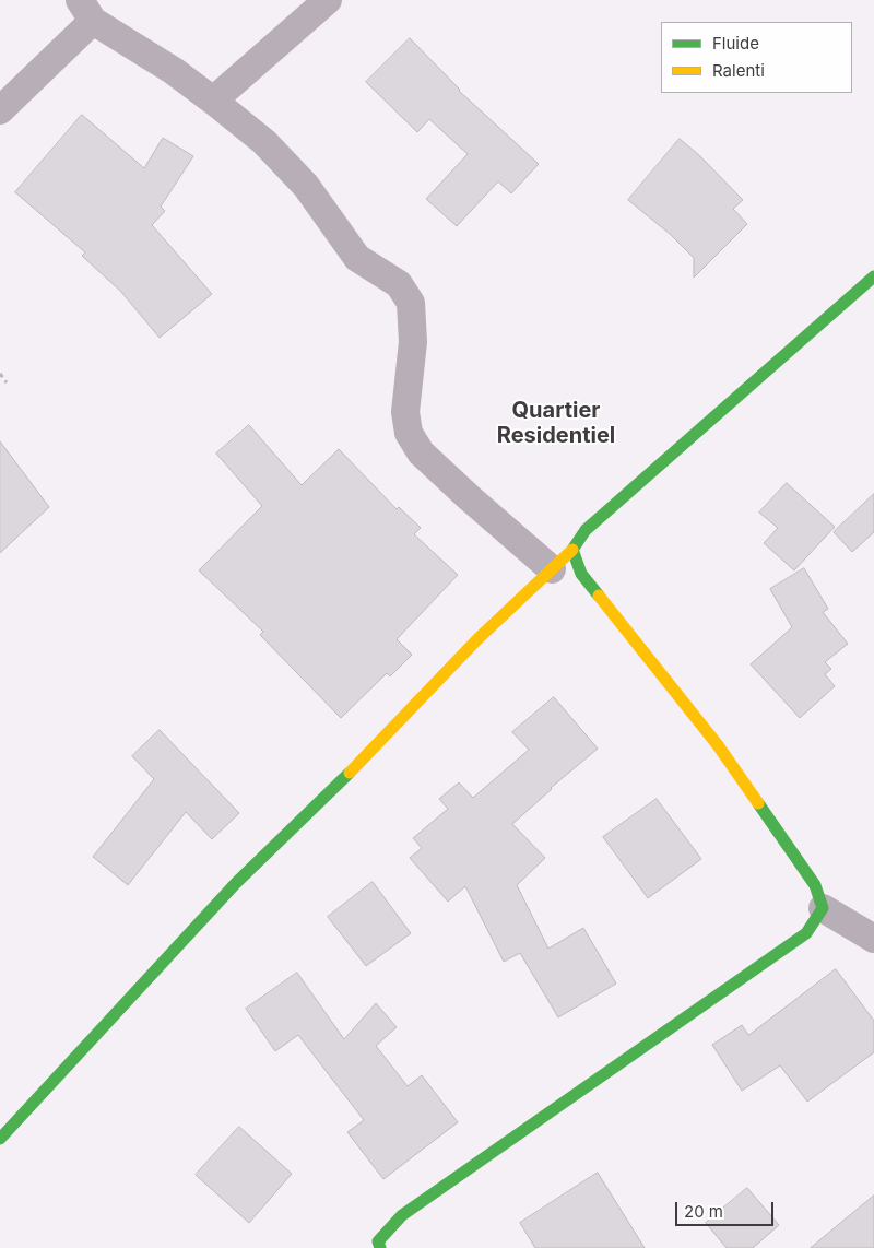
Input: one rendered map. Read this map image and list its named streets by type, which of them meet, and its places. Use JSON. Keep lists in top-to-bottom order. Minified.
{"districts":["Quartier Residentiel"],"legend":["Fluide","Ralenti"],"scale_bar":"20 m"}
